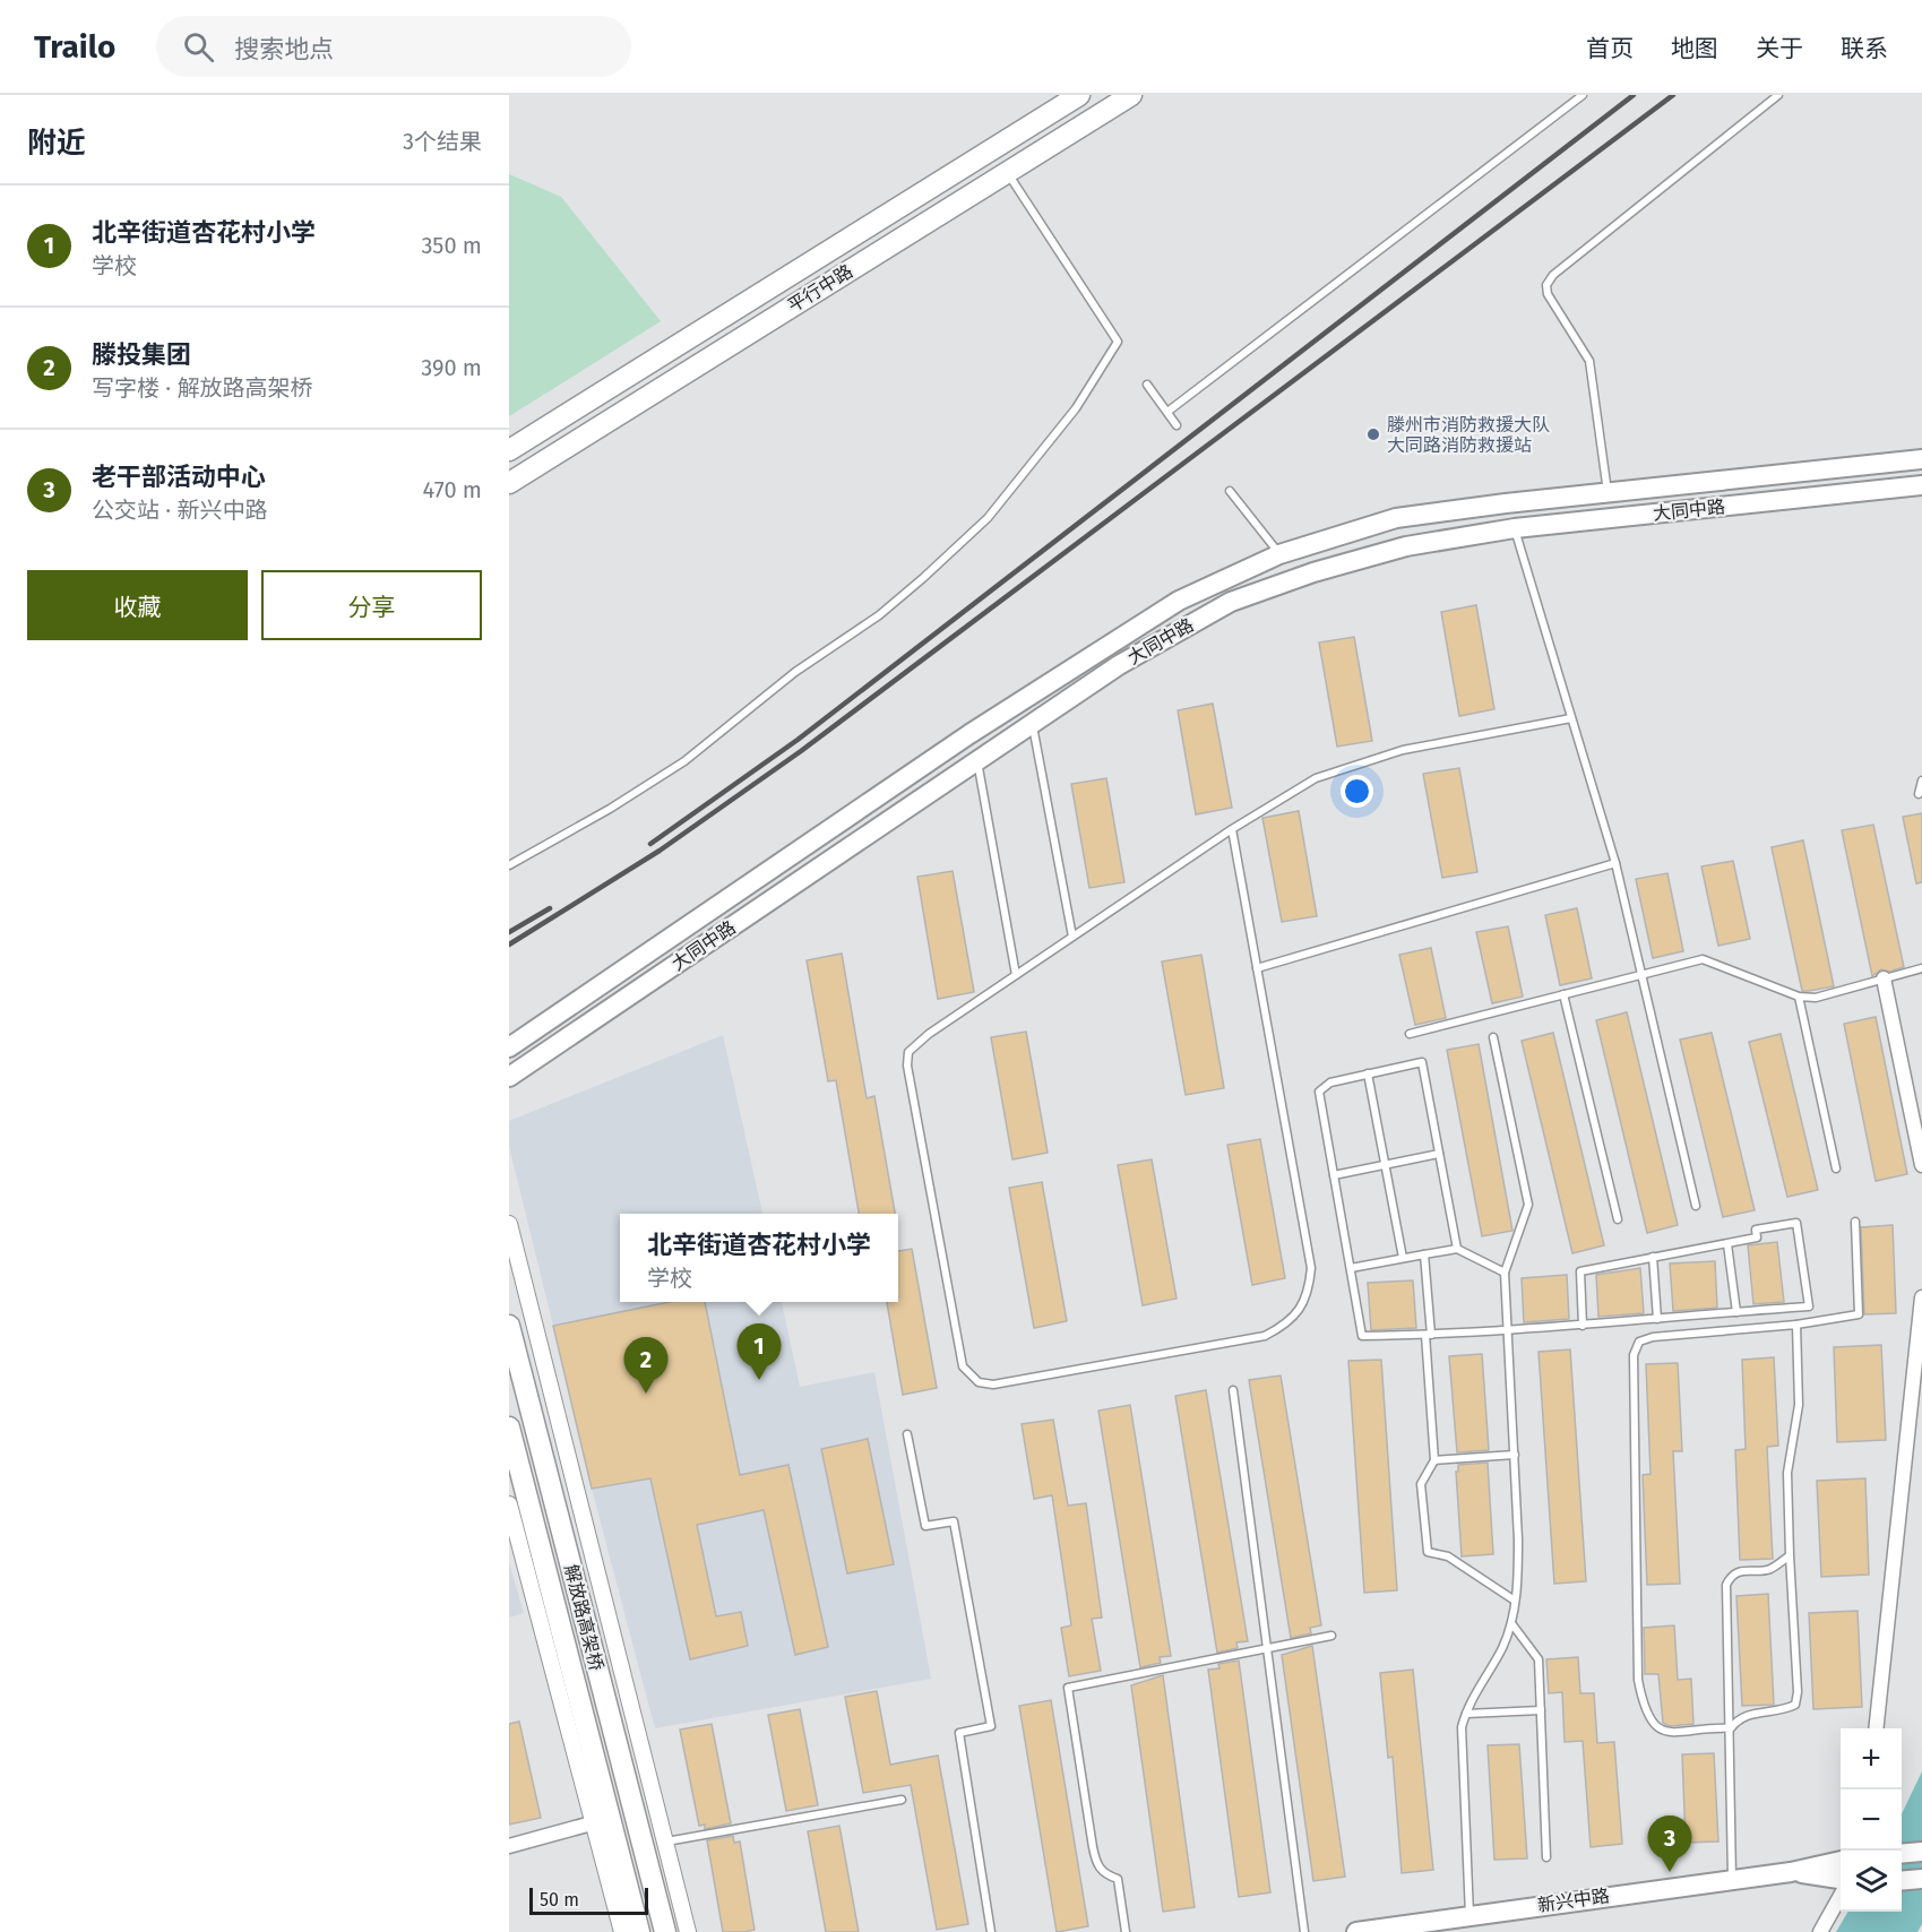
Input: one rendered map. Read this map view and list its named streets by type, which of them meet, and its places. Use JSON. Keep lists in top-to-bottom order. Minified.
{"streets":{"main road":["平行中路","大同中路","解放路高架桥","新兴中路"]},"places":["滕州市消防救援大队 大同路消防救援站"],"scale_bar":"50 m","page":{"header":"Trailo","search":"搜索地点","nav":["首页","地图","关于","联系"],"heading":["附近","3个结果"],"list":[{"mark":"1","name":"北辛街道杏花村小学","note":"学校","value":"350 m"},{"mark":"2","name":"滕投集团","note":"写字楼 · 解放路高架桥","value":"390 m"},{"mark":"3","name":"老干部活动中心","note":"公交站 · 新兴中路","value":"470 m"}],"buttons":["收藏","分享"],"popup":["北辛街道杏花村小学","学校"],"pins":["1","2","3"],"map_buttons":["+","−"],"scale":"50 m"}}
